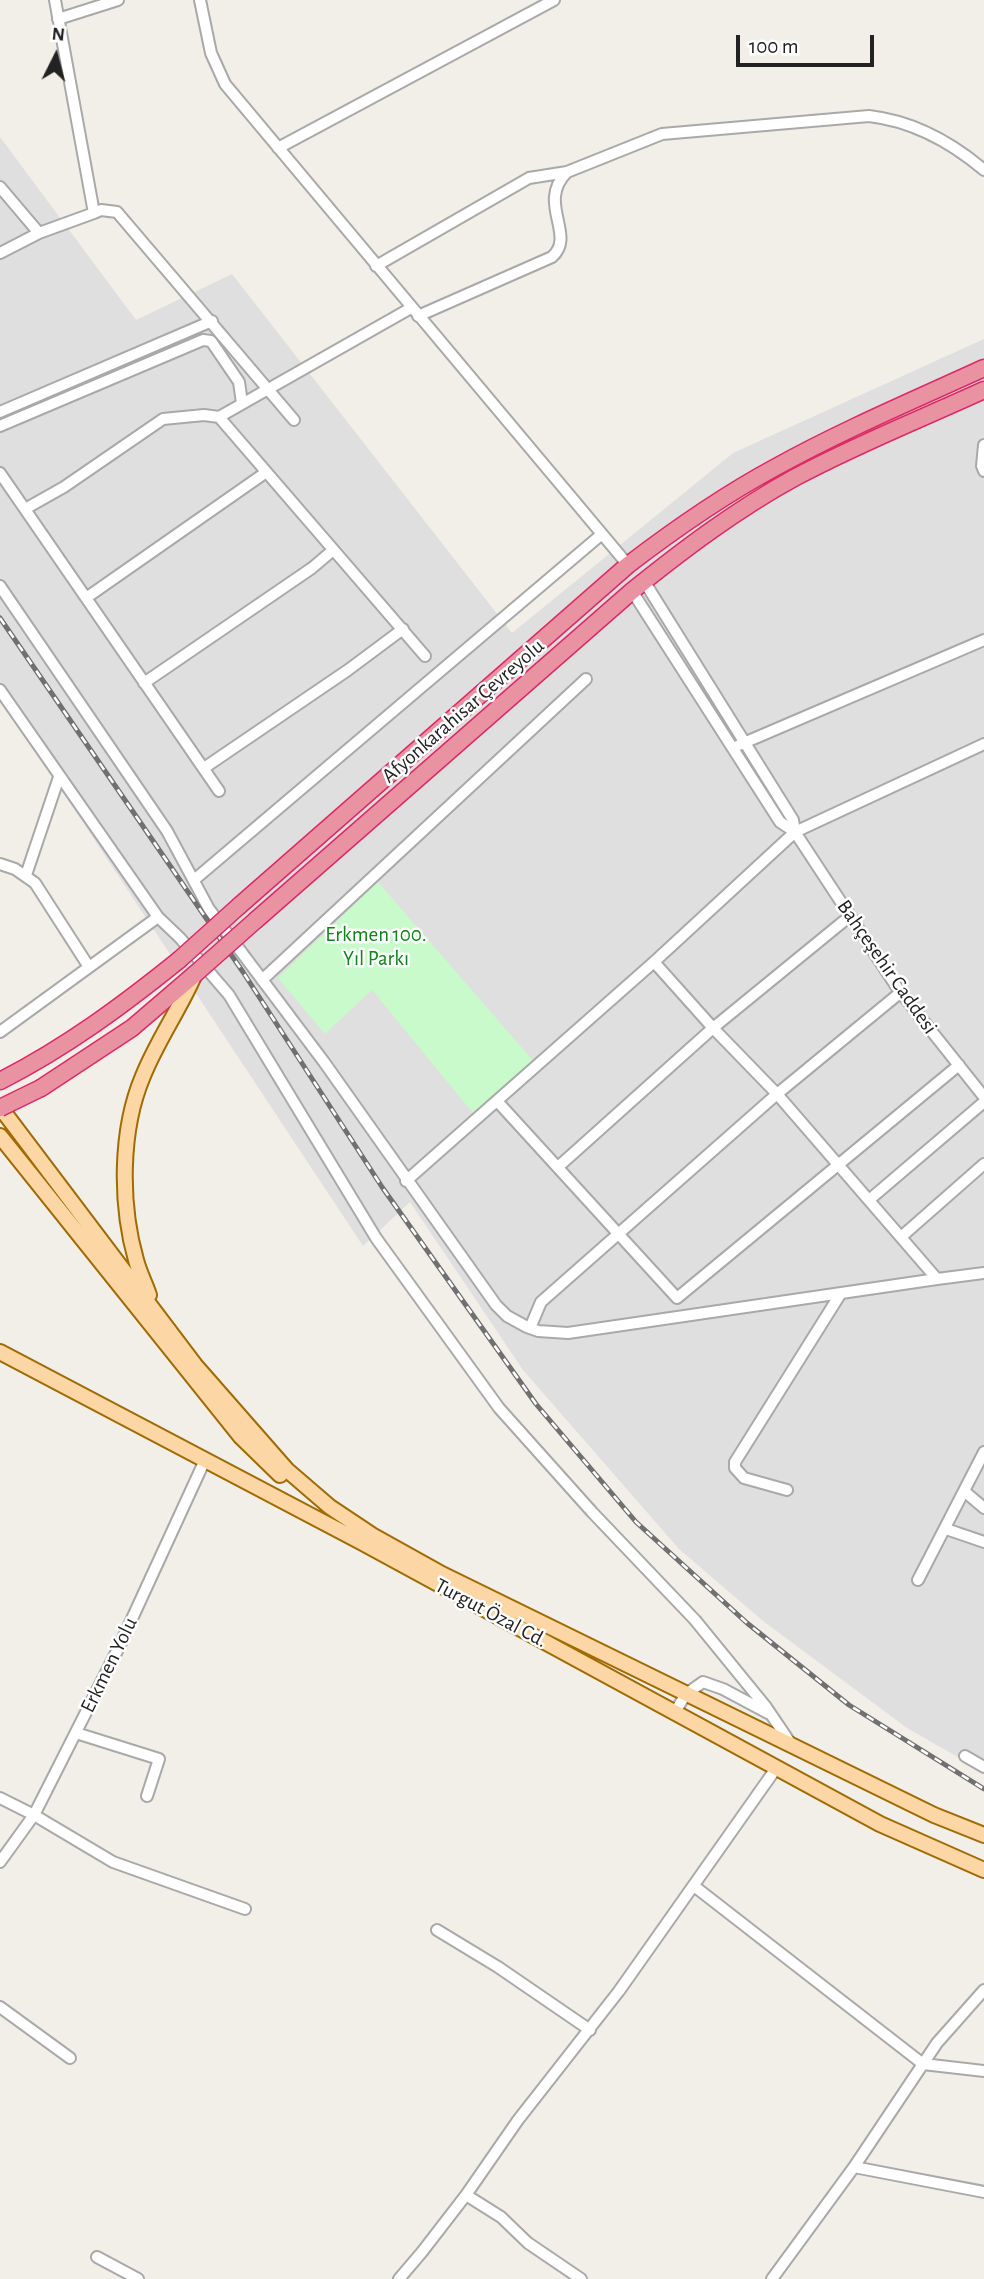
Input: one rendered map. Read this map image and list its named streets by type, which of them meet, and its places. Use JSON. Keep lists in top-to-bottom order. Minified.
{"streets":{"highway":["Afyonkarahisar Çevreyolu"],"main road":["Turgut Özal Cd."],"street":["Bahçeşehir Caddesi","Erkmen Yolu"]},"crossings":[["Afyonkarahisar Çevreyolu","Bahçeşehir Caddesi"],["Turgut Özal Cd.","Erkmen Yolu"]],"parks":["Erkmen 100. Yıl Parkı"],"scale_bar":"100 m","north":"top"}
